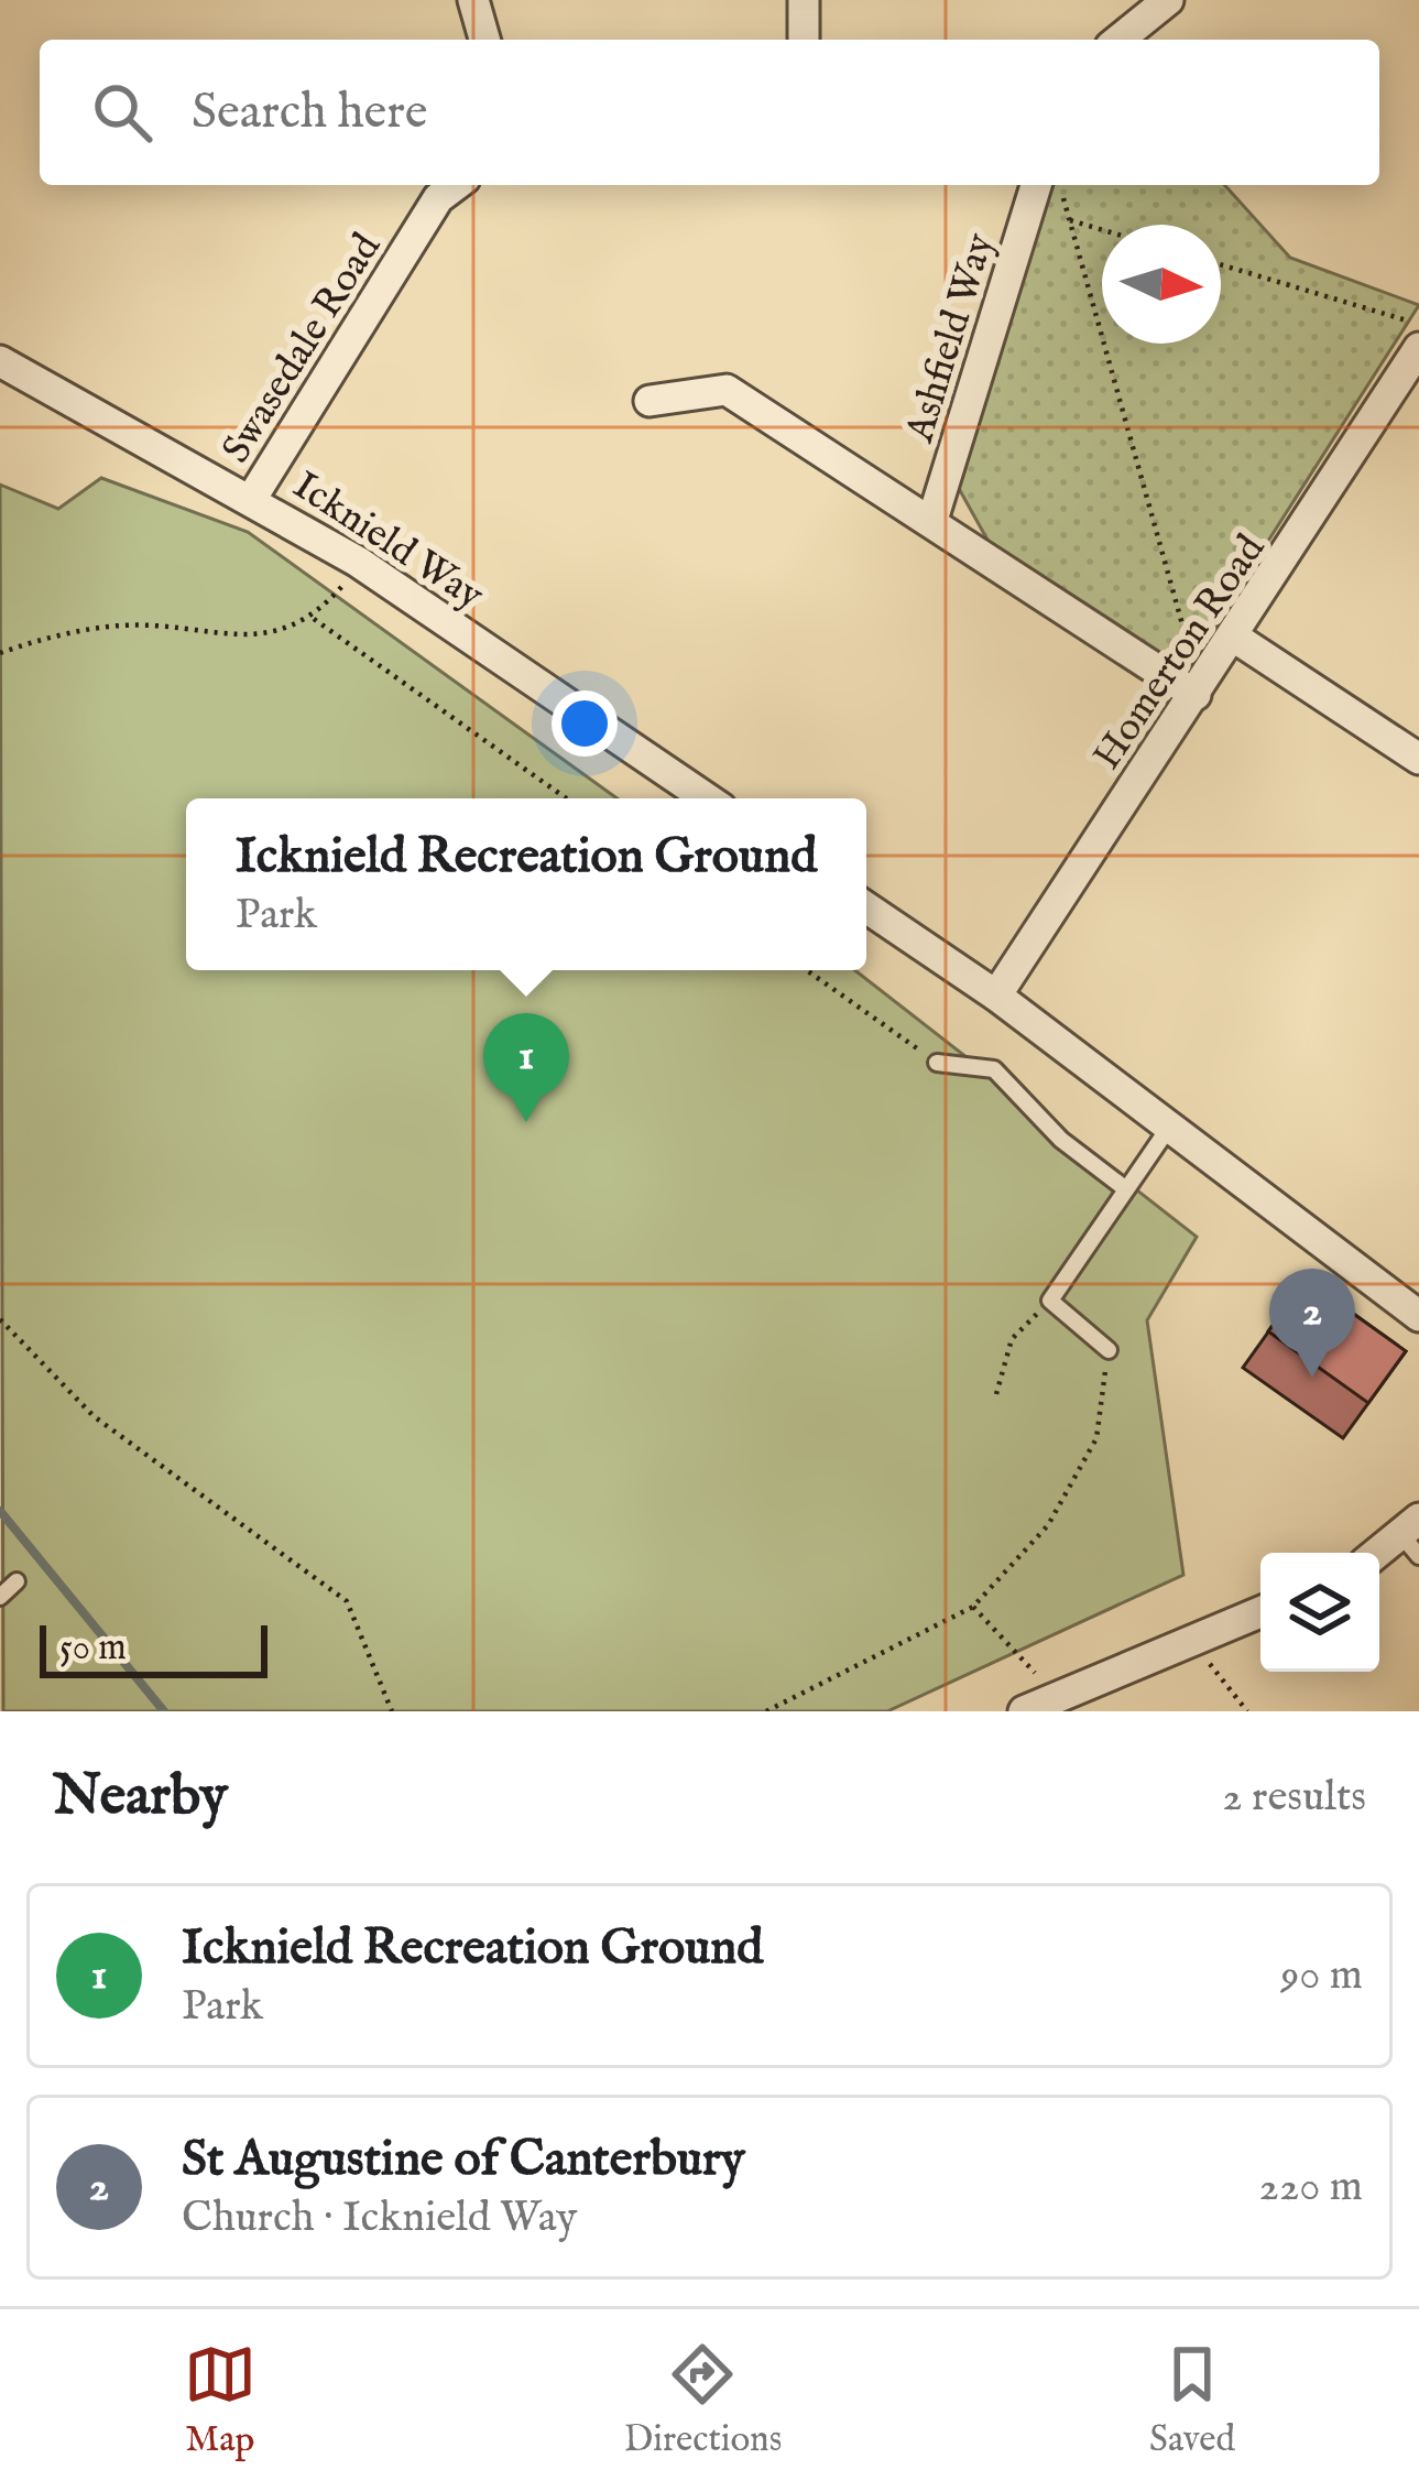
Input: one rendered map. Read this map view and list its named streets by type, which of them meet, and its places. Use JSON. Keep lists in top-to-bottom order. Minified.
{"streets":{"street":["Ashfield Way","Swasedale Road","Icknield Way","Homerton Road"]},"crossings":[["Ashfield Way","Homerton Road"],["Swasedale Road","Icknield Way"]],"scale_bar":"50 m","north":"right","page":{"search":"Search here","popup":["Icknield Recreation Ground","Park"],"pins":["1","2"],"scale":"50 m","heading":["Nearby","2 results"],"list":[{"mark":"1","name":"Icknield Recreation Ground","note":"Park","value":"90 m"},{"mark":"2","name":"St Augustine of Canterbury","note":"Church · Icknield Way","value":"220 m"}],"nav":["Map","Directions","Saved"]}}
